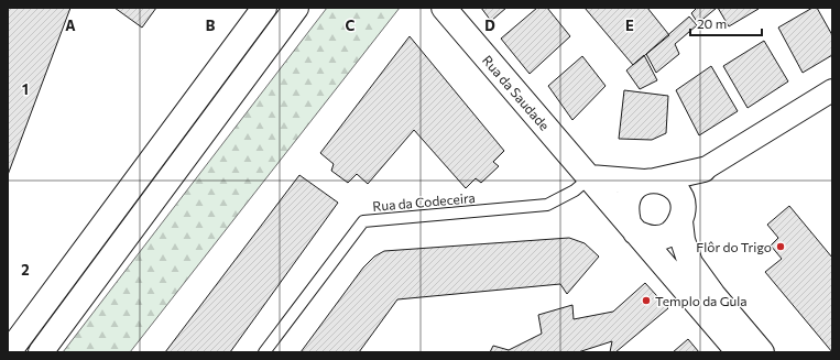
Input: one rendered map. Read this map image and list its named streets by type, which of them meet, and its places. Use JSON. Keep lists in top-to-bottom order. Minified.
{"streets":{"main road":["Rua da Saudade"],"lane":["Rua da Codeceira"]},"crossings":[["Rua da Saudade","Rua da Codeceira"]],"places":["Flôr do Trigo","Templo da Gula"],"scale_bar":"20 m","grid":{"columns":["A","B","C","D","E"],"rows":["1","2"]}}
